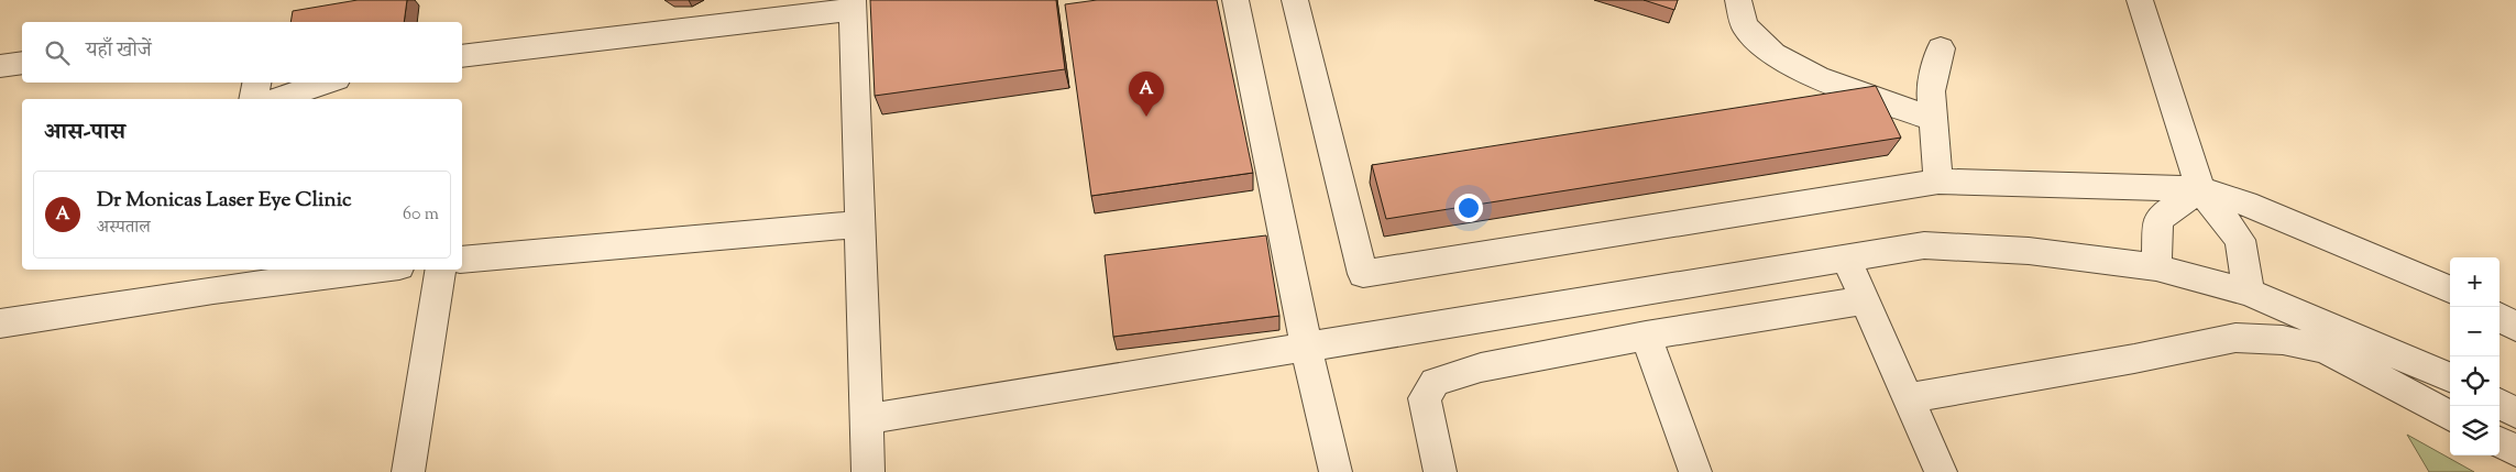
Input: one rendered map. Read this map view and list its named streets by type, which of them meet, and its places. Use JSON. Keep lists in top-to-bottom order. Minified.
{"page":{"search":"यहाँ खोजें","pins":"A","heading":"आस-पास","list":[{"mark":"A","name":"Dr Monicas Laser Eye Clinic","note":"अस्पताल","value":"60 m"}],"map_buttons":["+","−"]}}
